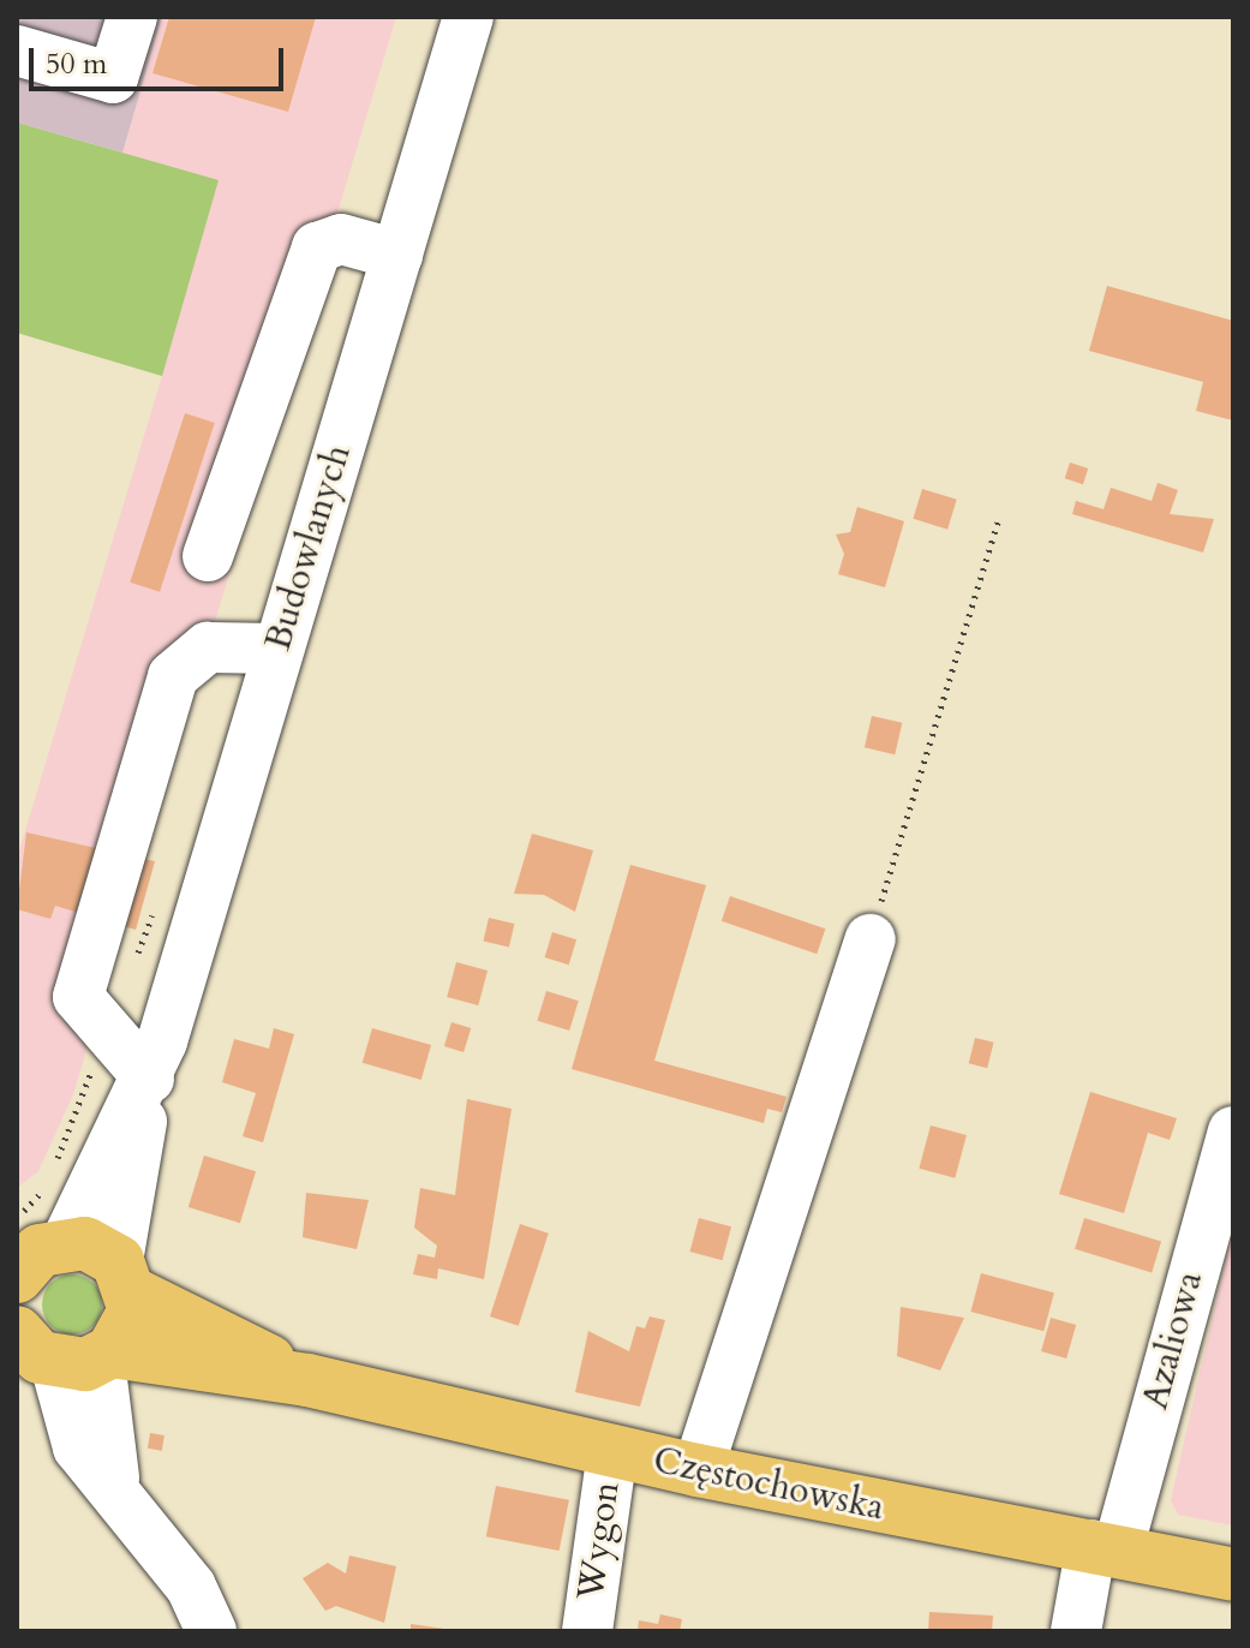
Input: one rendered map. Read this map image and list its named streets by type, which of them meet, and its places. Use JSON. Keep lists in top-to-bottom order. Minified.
{"streets":{"main road":["Częstochowska"],"street":["Budowlanych","Azaliowa","Wygon"]},"crossings":[["Budowlanych","Częstochowska"],["Azaliowa","Częstochowska"],["Częstochowska","Wygon"]],"scale_bar":"50 m"}
